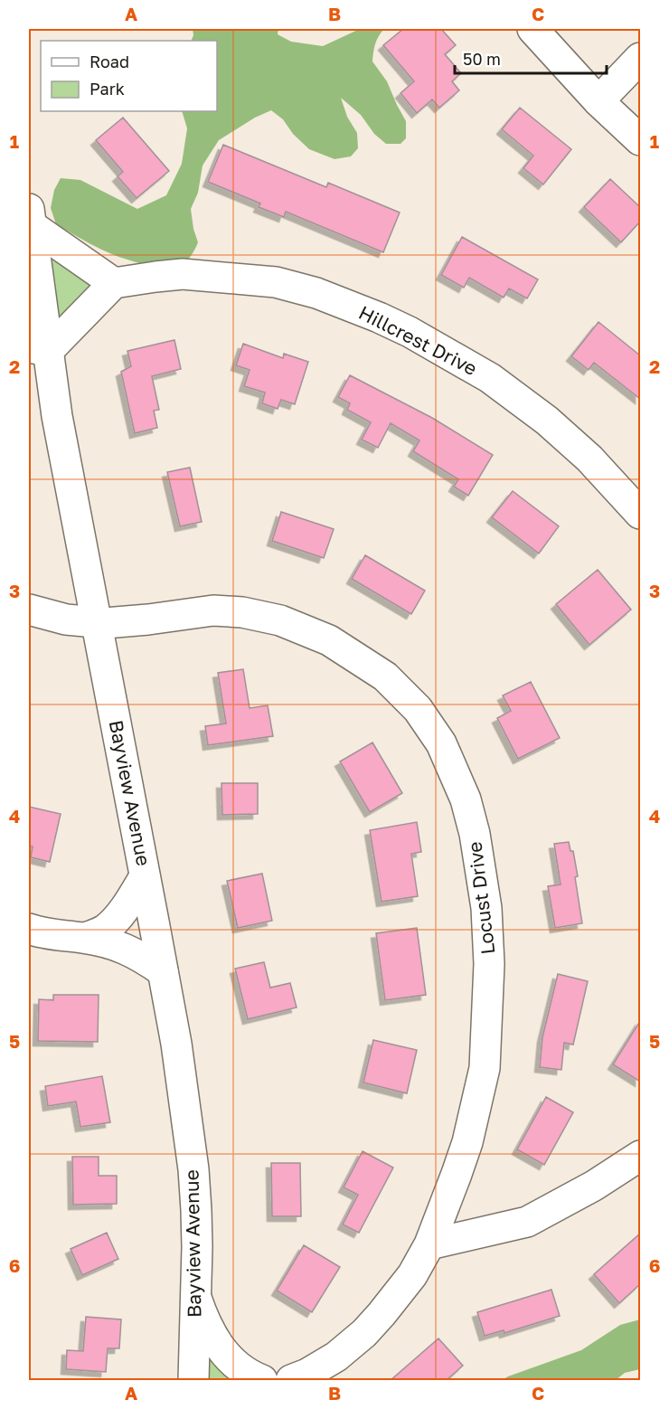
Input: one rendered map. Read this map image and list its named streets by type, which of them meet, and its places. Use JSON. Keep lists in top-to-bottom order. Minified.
{"streets":{"street":["Hillcrest Drive","Bayview Avenue","Locust Drive"]},"crossings":[["Bayview Avenue","Locust Drive"]],"legend":["Road","Park"],"scale_bar":"50 m","grid":{"columns":["A","B","C"],"rows":["1","2","3","4","5","6"]}}
